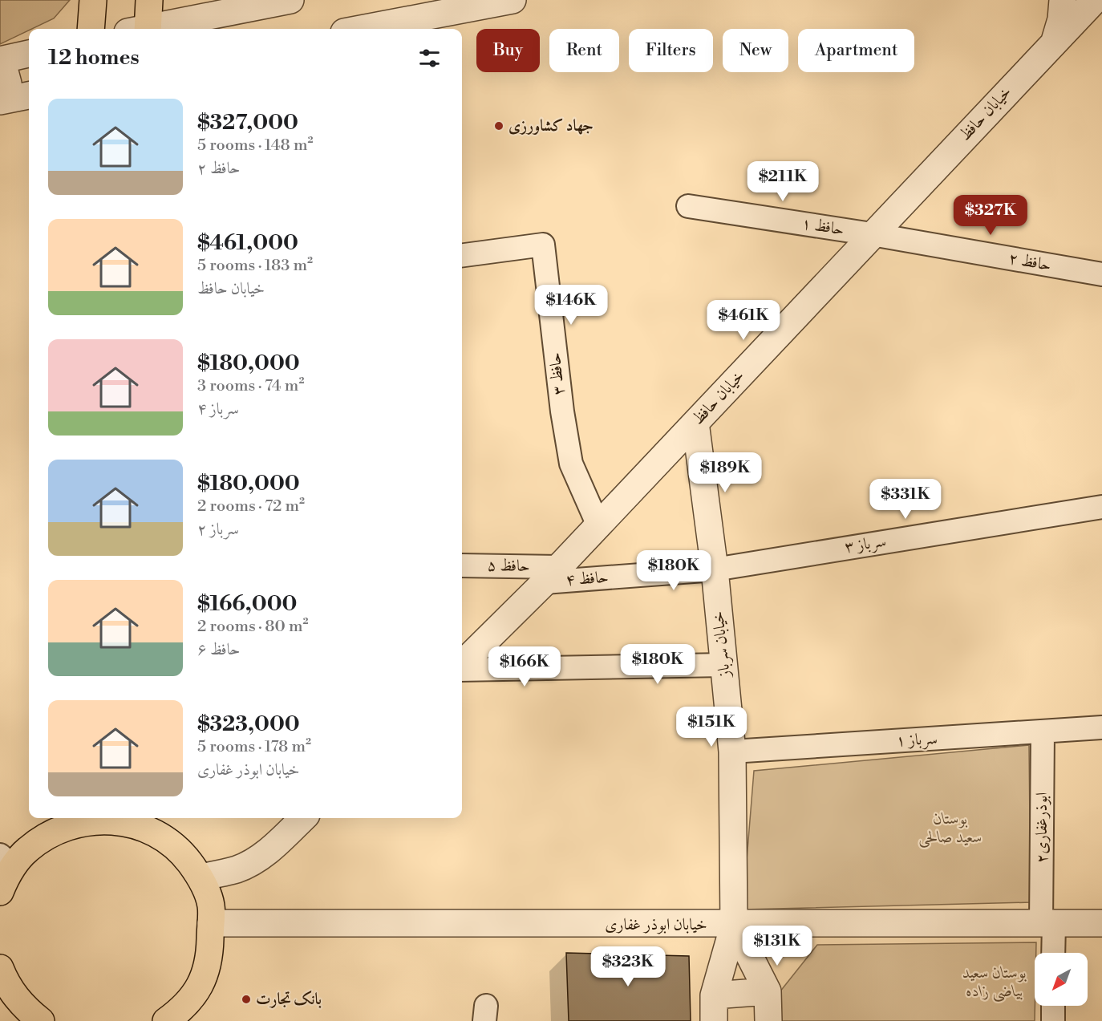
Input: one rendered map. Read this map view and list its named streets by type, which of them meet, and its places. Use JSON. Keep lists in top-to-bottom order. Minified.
{"streets":{"street":["خیابان حافظ","حافظ ۱","حافظ ۲","حافظ ۳","سرباز ۳","حافظ ۵","حافظ ۴","خیابان سرباز","سرباز ۱","ابوذرغفاری۲","خیابان ابوذر غفاری"]},"crossings":[["خیابان حافظ","حافظ ۱"],["خیابان حافظ","حافظ ۲"],["خیابان حافظ","حافظ ۳"],["خیابان حافظ","حافظ ۵"],["خیابان حافظ","حافظ ۴"],["خیابان حافظ","خیابان سرباز"],["حافظ ۱","حافظ ۲"],["سرباز ۳","حافظ ۴"],["سرباز ۳","خیابان سرباز"],["حافظ ۵","حافظ ۴"],["خیابان سرباز","سرباز ۱"],["خیابان سرباز","خیابان ابوذر غفاری"],["سرباز ۱","ابوذرغفاری۲"],["ابوذرغفاری۲","خیابان ابوذر غفاری"]],"parks":["بوستان سعید صالحی","بوستان سعید بیاضی زاده"],"places":["جهاد کشاورزی","بانک تجارت"],"north":"bottom left","page":{"chip":["Buy","Rent","Filters","New","Apartment"],"heading":"12 homes","list":[{"name":"$327,000","note":"5 rooms · 148 m² · حافظ ۲"},{"name":"$461,000","note":"5 rooms · 183 m² · خیابان حافظ"},{"name":"$180,000","note":"3 rooms · 74 m² · سرباز ۴"},{"name":"$180,000","note":"2 rooms · 72 m² · سرباز ۲"},{"name":"$166,000","note":"2 rooms · 80 m² · حافظ ۶"},{"name":"$323,000","note":"5 rooms · 178 m² · خیابان ابوذر غفاری"}],"price":["$211K","$327K","$146K","$461K","$189K","$331K","$180K","$180K","$166K","$151K","$131K","$323K"]}}
